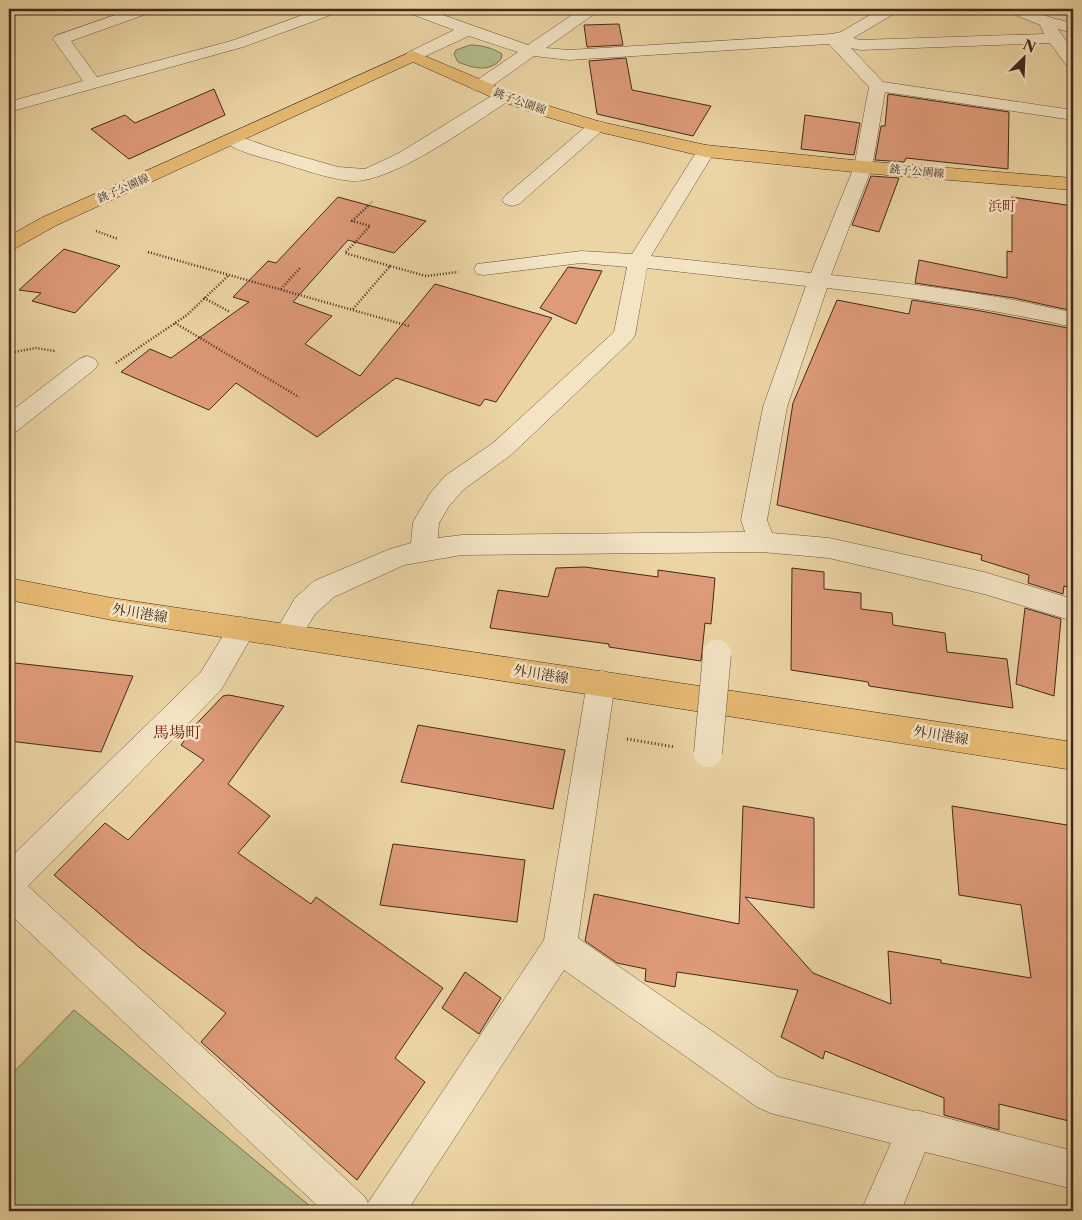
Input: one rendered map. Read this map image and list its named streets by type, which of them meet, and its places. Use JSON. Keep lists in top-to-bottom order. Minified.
{"streets":{"main road":["銚子公園線","外川港線"]},"districts":["浜町","馬場町"],"north":"top right"}
